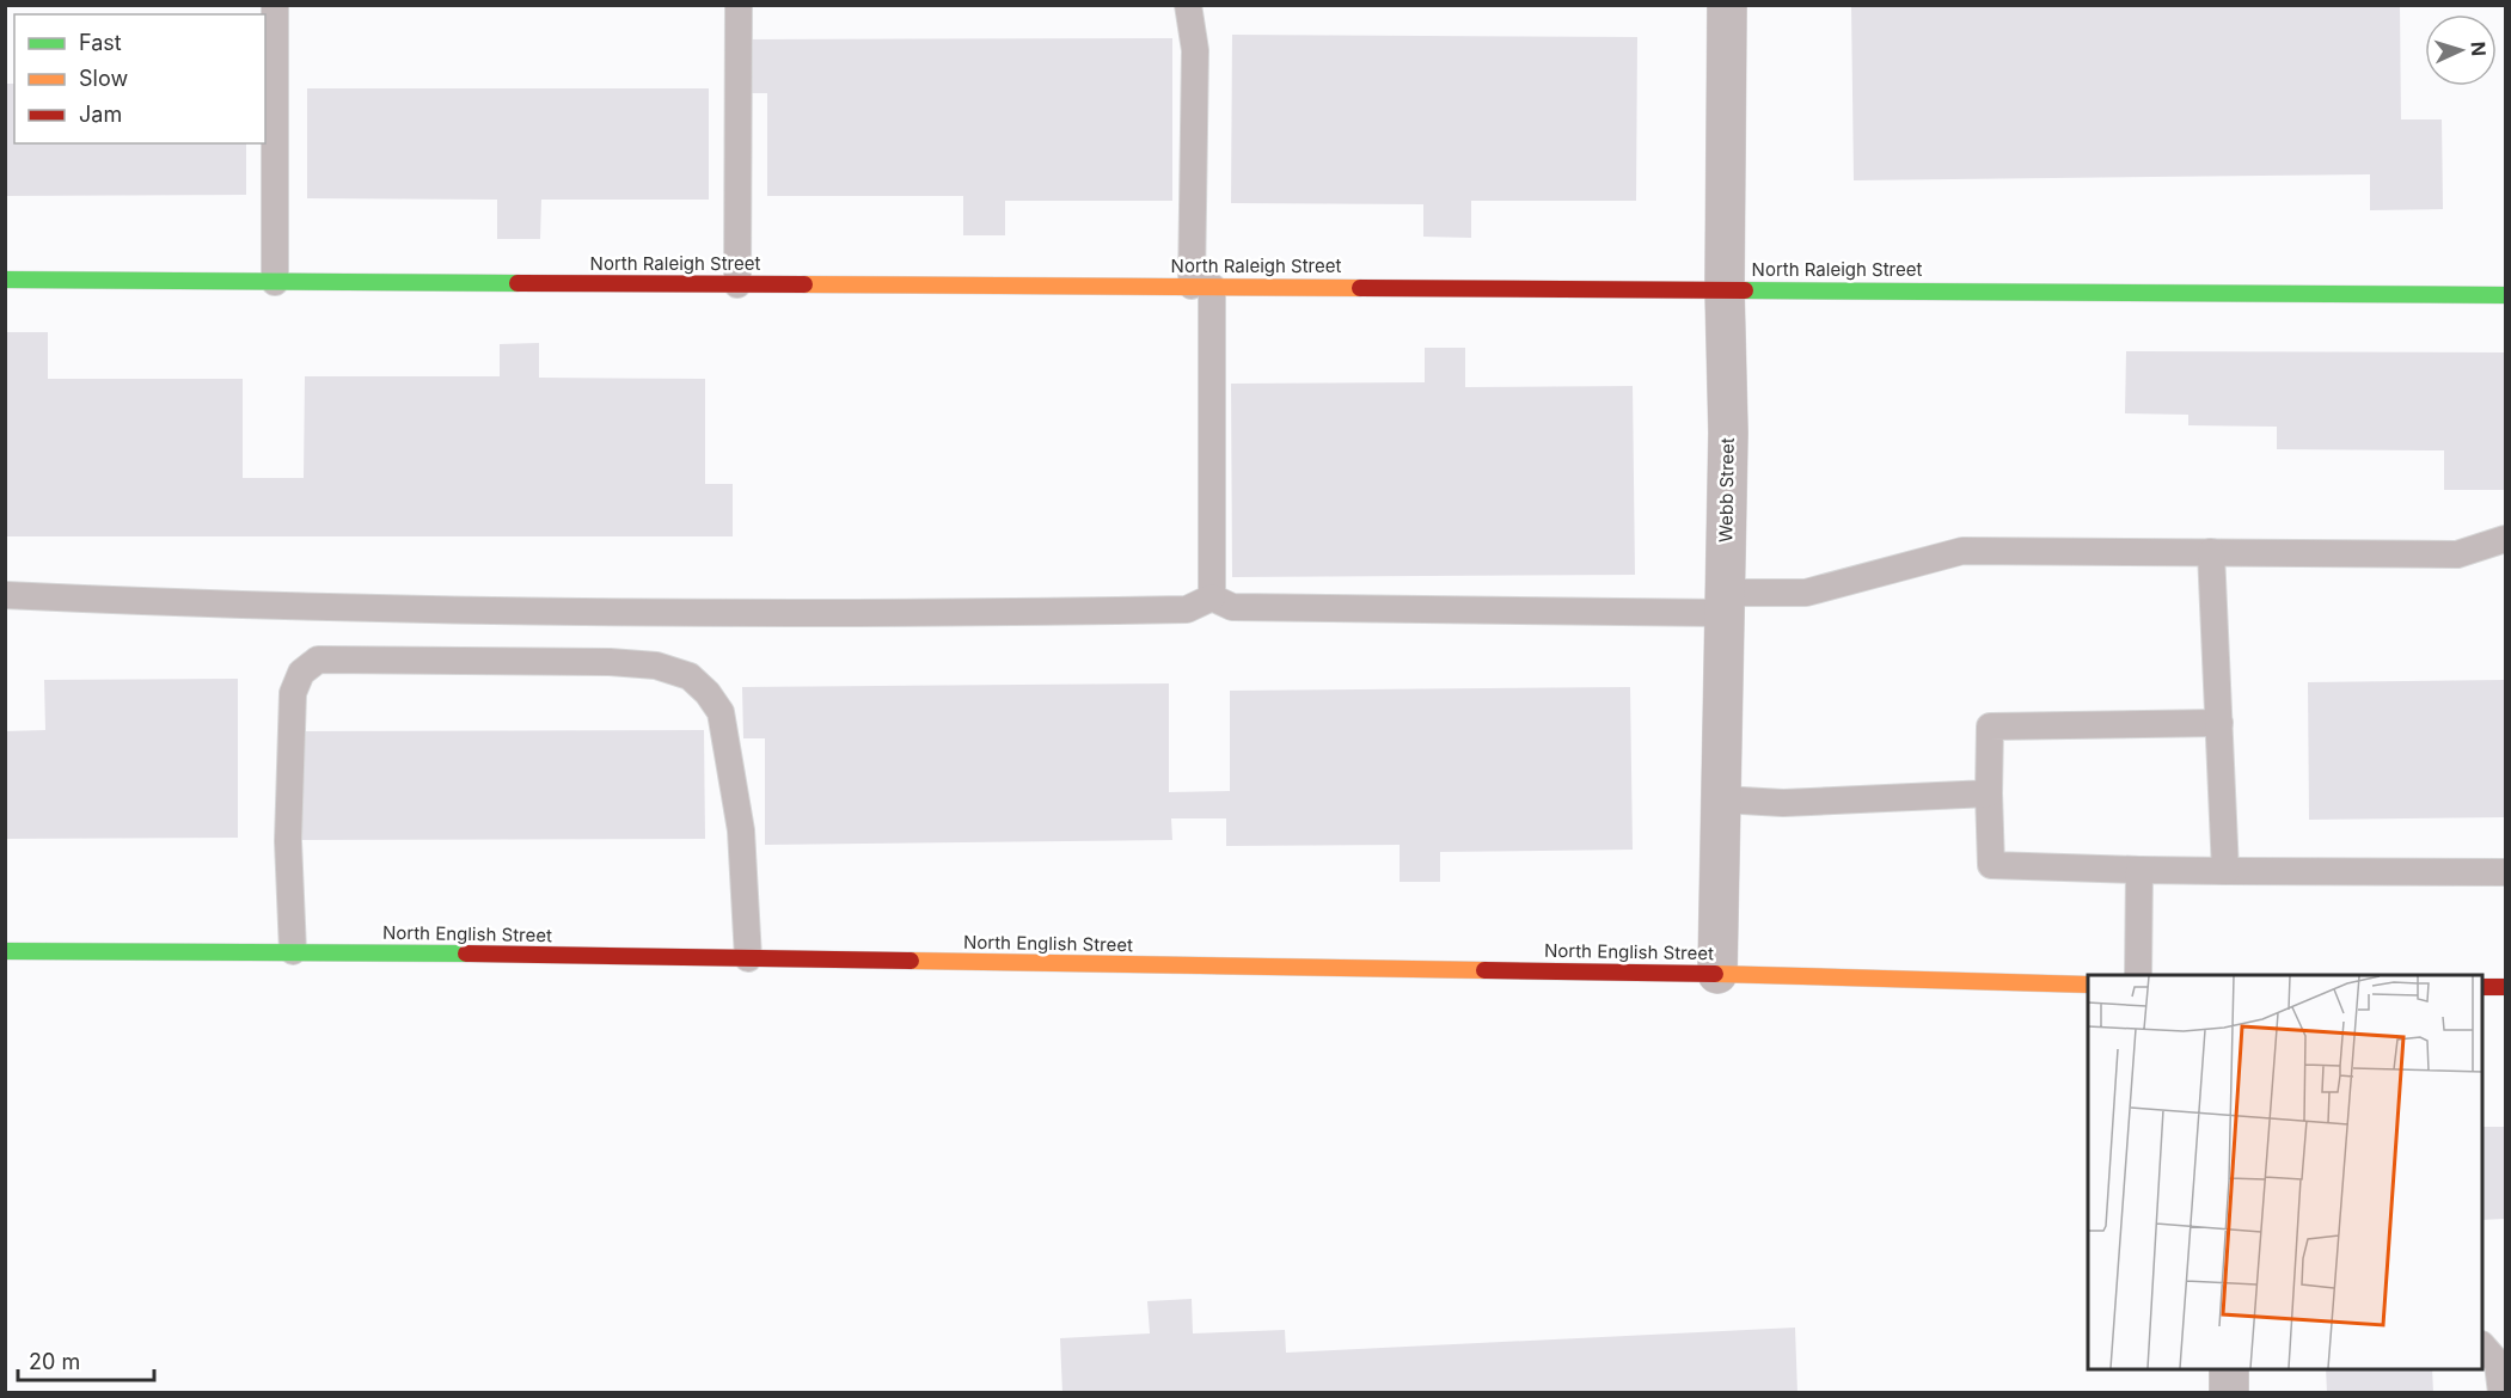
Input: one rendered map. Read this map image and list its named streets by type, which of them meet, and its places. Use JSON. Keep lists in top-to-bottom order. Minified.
{"streets":{"street":["North Raleigh Street","Webb Street","North English Street"]},"crossings":[["North Raleigh Street","Webb Street"],["Webb Street","North English Street"]],"legend":["Fast","Slow","Jam"],"scale_bar":"20 m","north":"right"}
